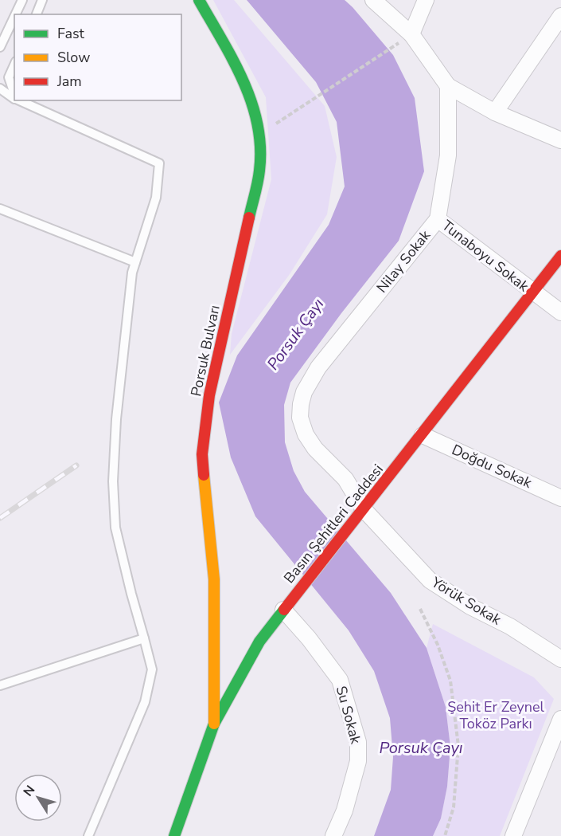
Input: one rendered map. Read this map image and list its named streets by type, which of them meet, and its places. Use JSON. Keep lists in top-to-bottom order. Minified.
{"streets":{"main road":["Porsuk Bulvarı","Basın Şehitleri Caddesi"],"street":["Tunaboyu Sokak","Nilay Sokak","Doğdu Sokak","Yörük Sokak","Su Sokak"]},"crossings":[["Tunaboyu Sokak","Nilay Sokak"],["Tunaboyu Sokak","Basın Şehitleri Caddesi"],["Nilay Sokak","Basın Şehitleri Caddesi"],["Nilay Sokak","Yörük Sokak"],["Porsuk Bulvarı","Basın Şehitleri Caddesi"],["Doğdu Sokak","Basın Şehitleri Caddesi"],["Basın Şehitleri Caddesi","Yörük Sokak"],["Basın Şehitleri Caddesi","Su Sokak"]],"water":["Porsuk Çayı"],"parks":["Şehit Er Zeynel Toköz Parkı"],"legend":["Fast","Slow","Jam"],"north":"top left"}
